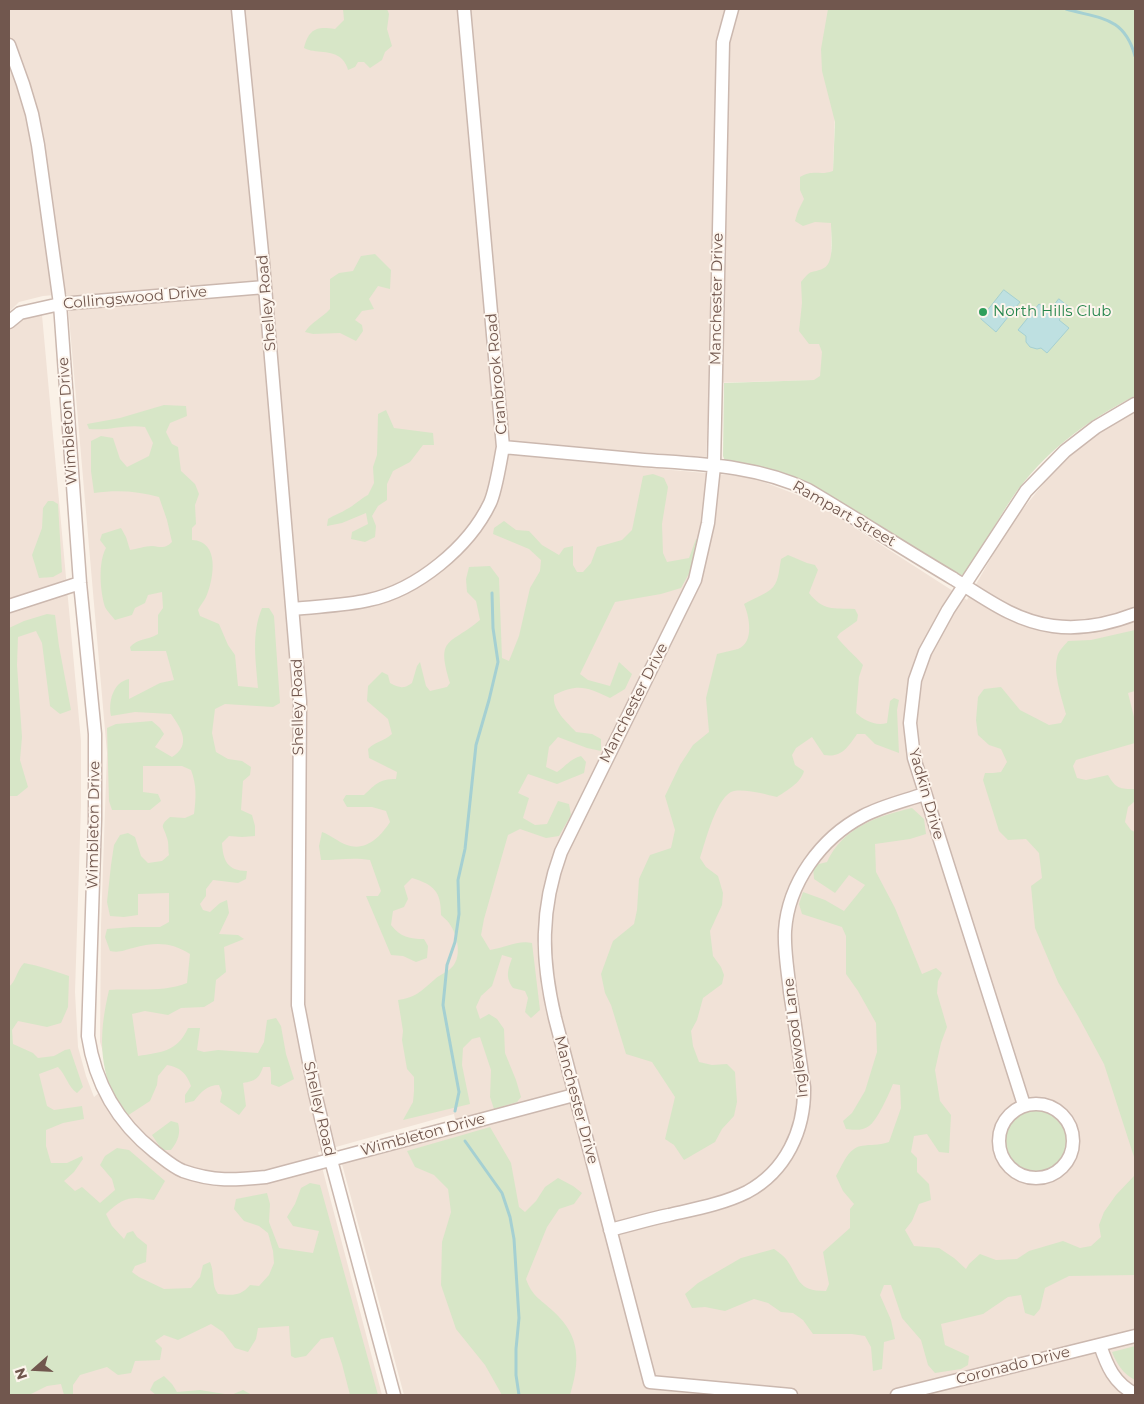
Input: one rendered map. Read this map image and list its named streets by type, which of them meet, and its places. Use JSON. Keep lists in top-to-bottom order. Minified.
{"streets":{"street":["Collingswood Drive","Manchester Drive","Shelley Road","Cranbrook Road","Wimbleton Drive","Rampart Street","Yadkin Drive","Inglewood Lane","Coronado Drive"]},"crossings":[["Collingswood Drive","Shelley Road"],["Collingswood Drive","Wimbleton Drive"],["Manchester Drive","Wimbleton Drive"],["Manchester Drive","Rampart Street"],["Manchester Drive","Inglewood Lane"],["Shelley Road","Cranbrook Road"],["Shelley Road","Wimbleton Drive"],["Cranbrook Road","Rampart Street"],["Rampart Street","Yadkin Drive"],["Yadkin Drive","Inglewood Lane"]],"places":["North Hills Club"],"north":"left"}
